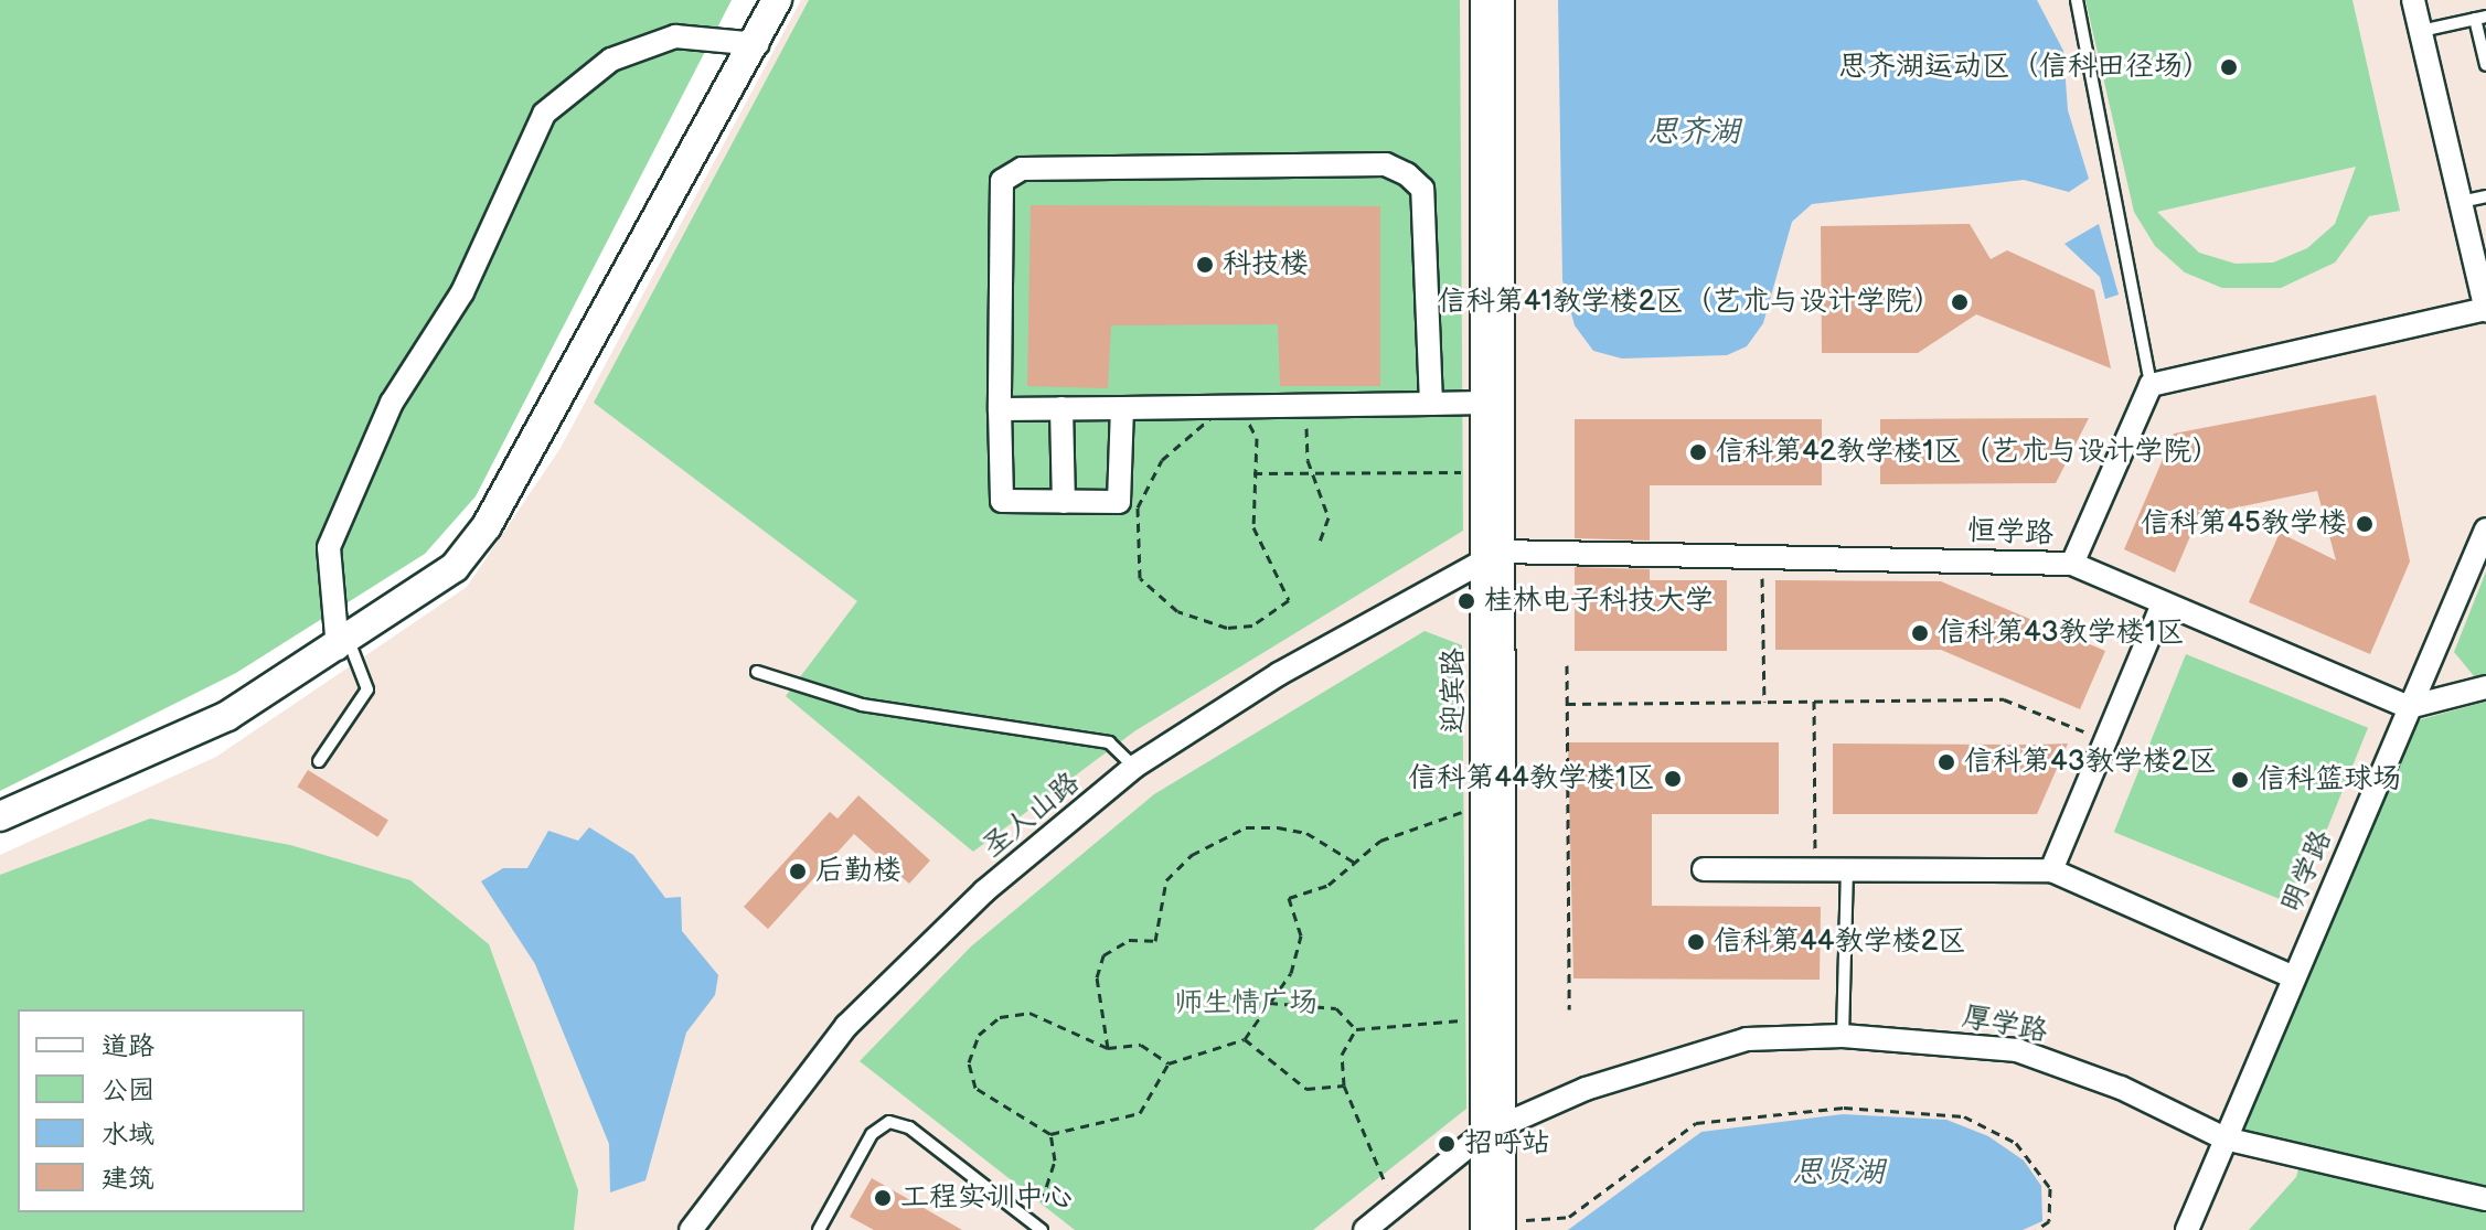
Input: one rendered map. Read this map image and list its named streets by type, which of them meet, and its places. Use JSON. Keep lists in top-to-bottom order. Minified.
{"streets":{"street":["恒学路","迎宾路","圣人山路","明学路","厚学路"]},"crossings":[["恒学路","迎宾路"],["恒学路","圣人山路"],["恒学路","明学路"],["迎宾路","圣人山路"],["迎宾路","厚学路"],["明学路","厚学路"]],"water":["思齐湖","思贤湖"],"parks":["师生情广场"],"places":["思齐湖运动区（信科田径场）","科技楼","信科第41教学楼2区（艺术与设计学院）","信科第42教学楼1区（艺术与设计学院）","信科第45教学楼","桂林电子科技大学","信科第43教学楼1区","信科第43教学楼2区","信科第44教学楼1区","信科篮球场","后勤楼","信科第44教学楼2区","招呼站","工程实训中心"],"legend":["道路","公园","水域","建筑"]}
